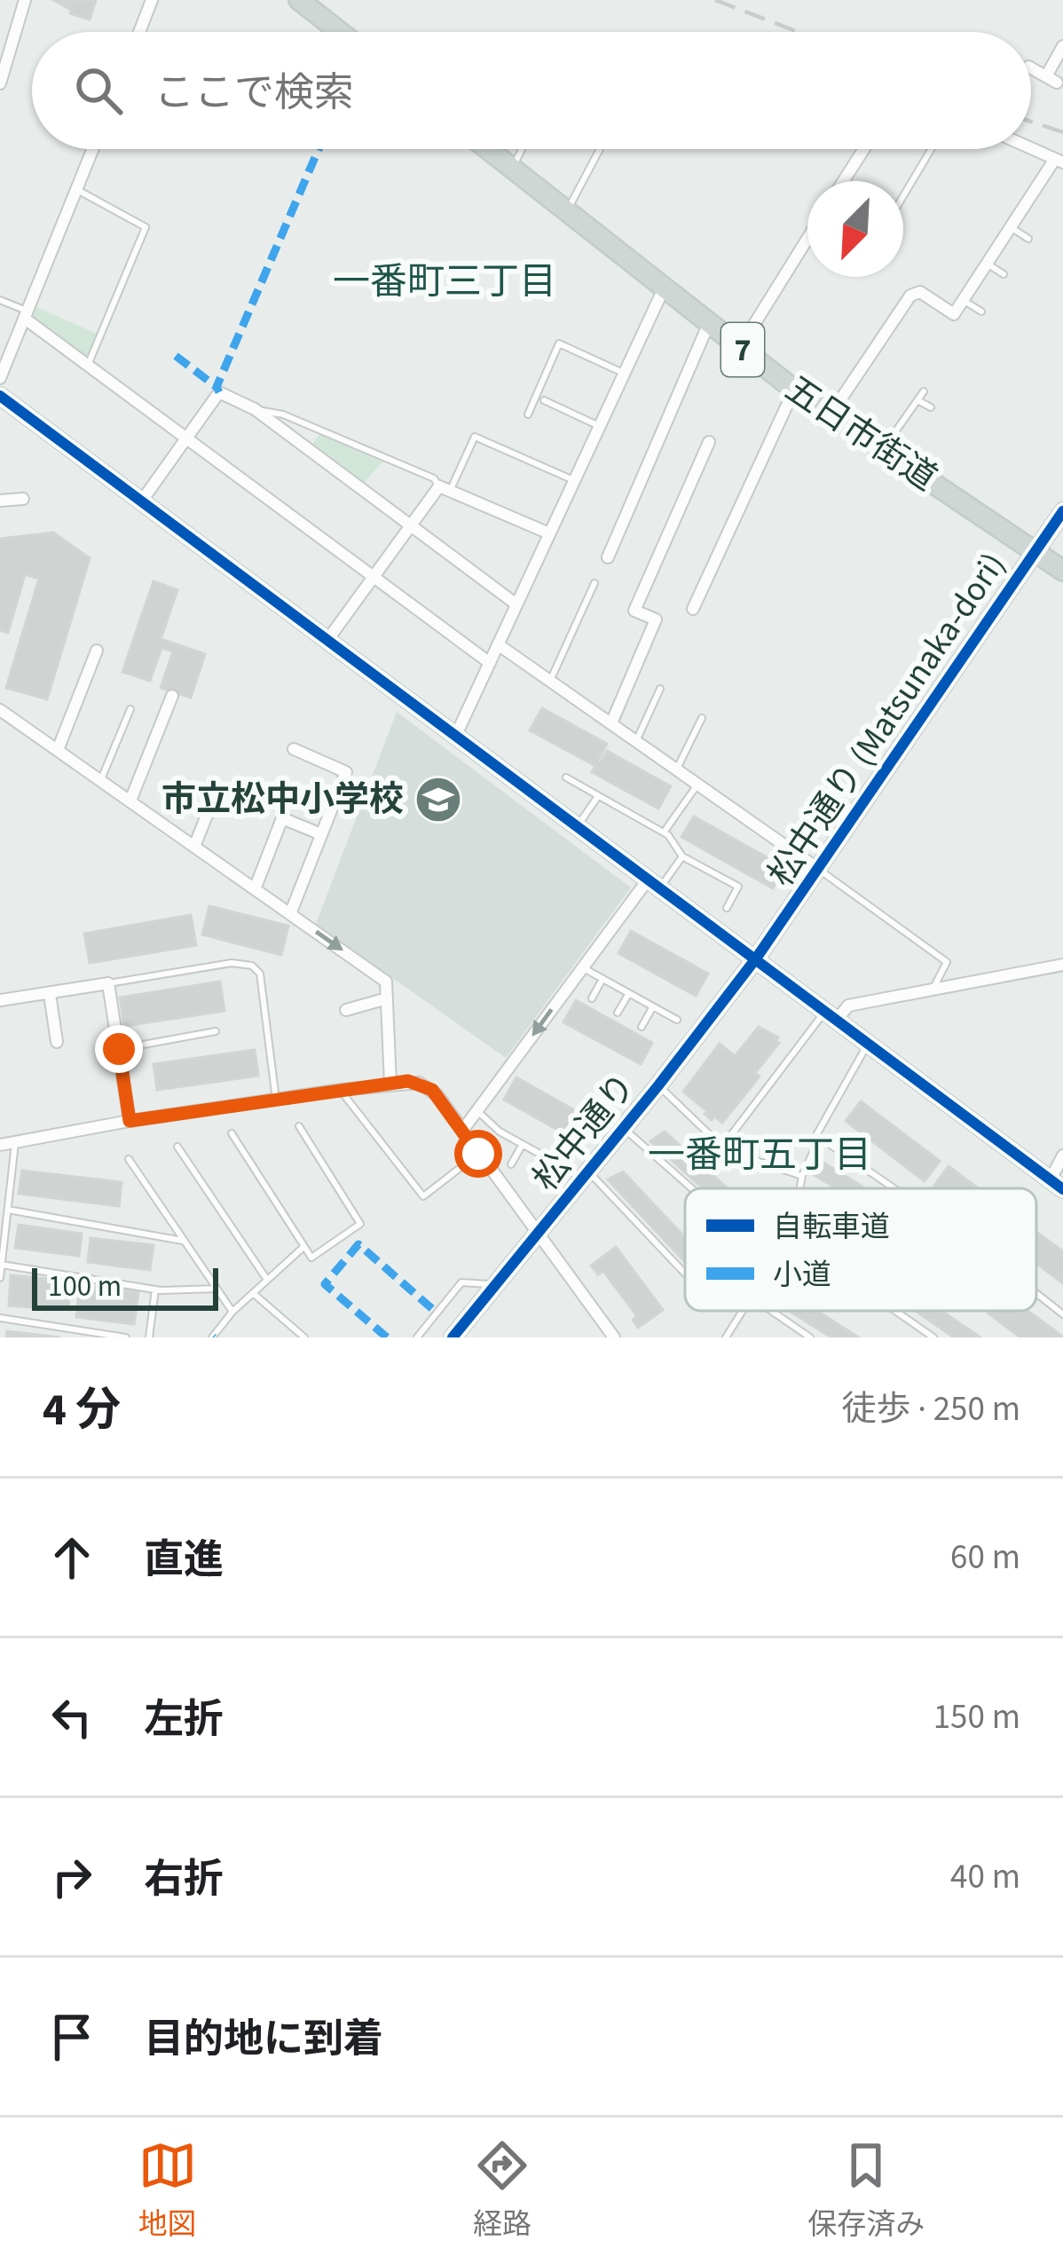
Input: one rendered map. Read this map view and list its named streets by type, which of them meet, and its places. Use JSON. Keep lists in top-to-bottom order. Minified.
{"streets":{"main road":["7","五日市街道"],"street":["松中通り (Matsunaka-dori)","松中通り"]},"crossings":[["五日市街道","松中通り (Matsunaka-dori)"],["松中通り (Matsunaka-dori)","松中通り"]],"districts":["一番町三丁目","一番町五丁目"],"places":{"school or university":["市立松中小学校"]},"legend":["自転車道","小道"],"scale_bar":"100 m","north":"bottom left","page":{"search":"ここで検索","scale":"100 m","heading":["4 分","徒歩 · 250 m"],"list":[["直進","60 m"],["左折","150 m"],["右折","40 m"],"目的地に到着"],"nav":["地図","経路","保存済み"]}}
